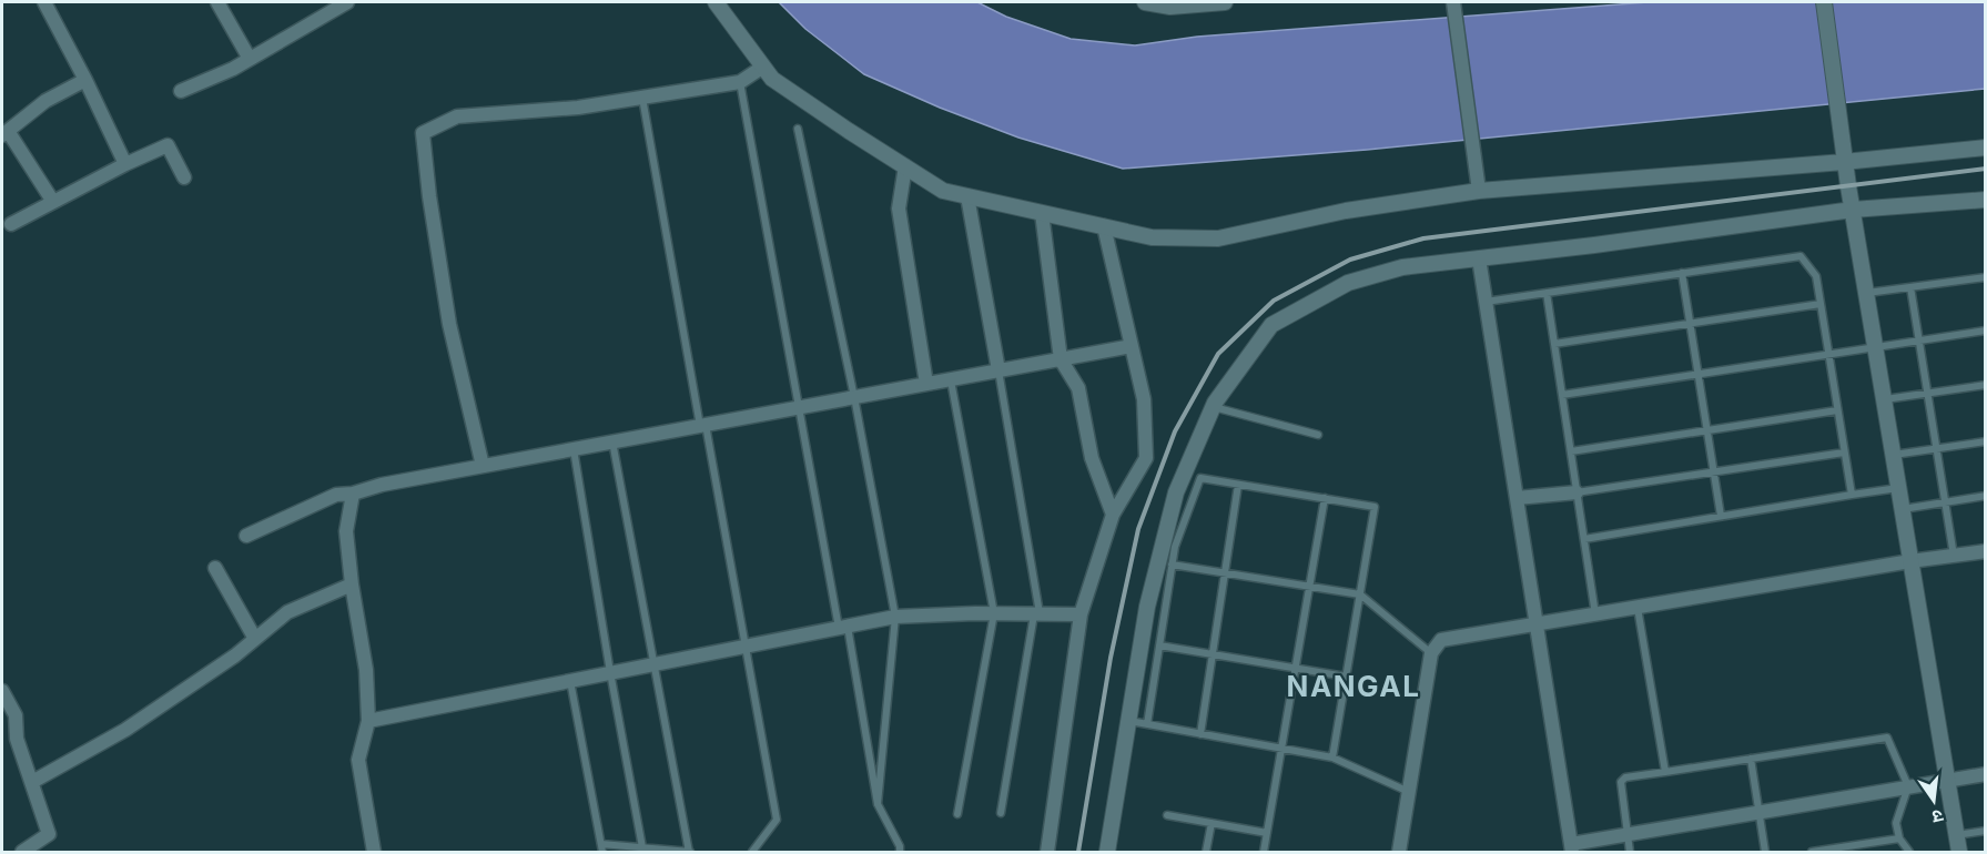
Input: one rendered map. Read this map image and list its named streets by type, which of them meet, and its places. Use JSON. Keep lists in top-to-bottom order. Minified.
{"districts":["NANGAL"],"north":"bottom"}
